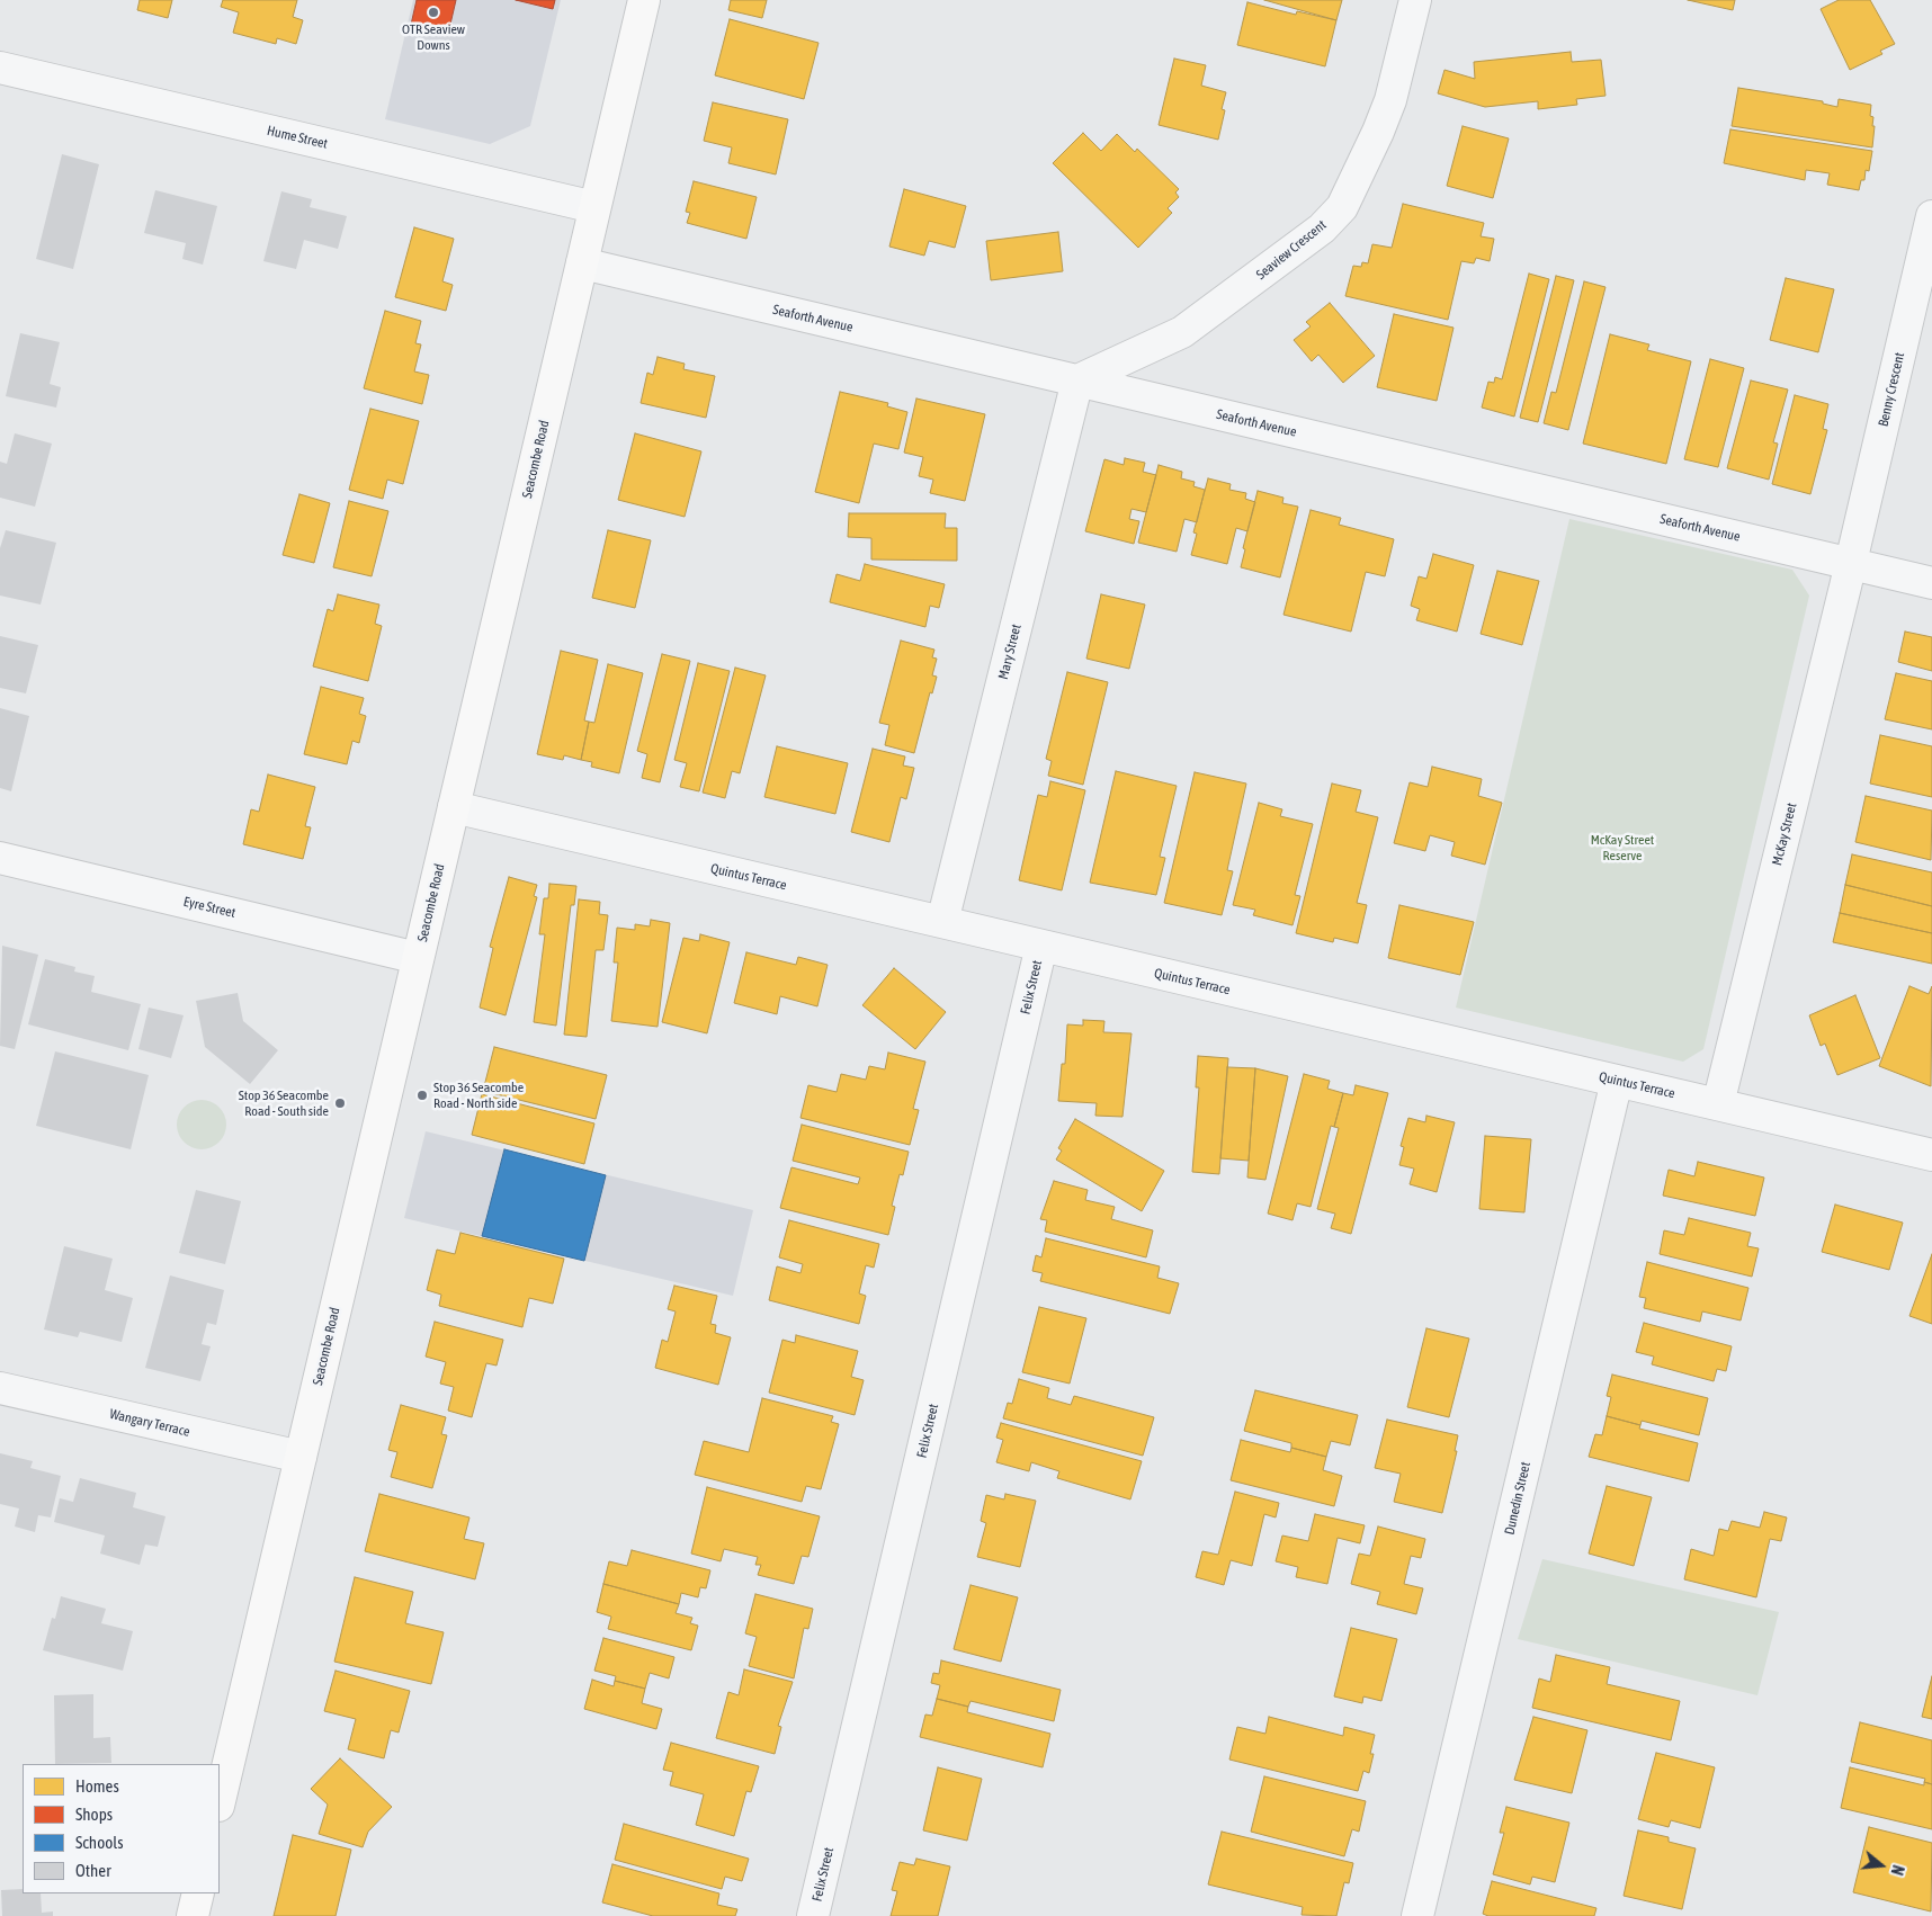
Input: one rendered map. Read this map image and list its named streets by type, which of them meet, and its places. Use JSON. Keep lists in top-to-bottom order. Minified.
{"streets":{"main road":["Seacombe Road"],"street":["Hume Street","Seaview Crescent","Seaforth Avenue","Benny Crescent","Mary Street","McKay Street","Quintus Terrace","Eyre Street","Felix Street","Wangary Terrace","Dunedin Street"]},"crossings":[["Hume Street","Seacombe Road"],["Seaview Crescent","Seaforth Avenue"],["Seaview Crescent","Mary Street"],["Seaforth Avenue","Benny Crescent"],["Seaforth Avenue","Seacombe Road"],["Seaforth Avenue","Mary Street"],["Seaforth Avenue","McKay Street"],["Benny Crescent","McKay Street"],["Seacombe Road","Quintus Terrace"],["Seacombe Road","Eyre Street"],["Seacombe Road","Wangary Terrace"],["Mary Street","Quintus Terrace"],["McKay Street","Quintus Terrace"],["Quintus Terrace","Felix Street"],["Quintus Terrace","Dunedin Street"]],"parks":["McKay Street Reserve"],"places":["OTR Seaview Downs","Stop 36 Seacombe Road - North side","Stop 36 Seacombe Road - South side"],"legend":["Homes","Shops","Schools","Other"],"north":"right"}
